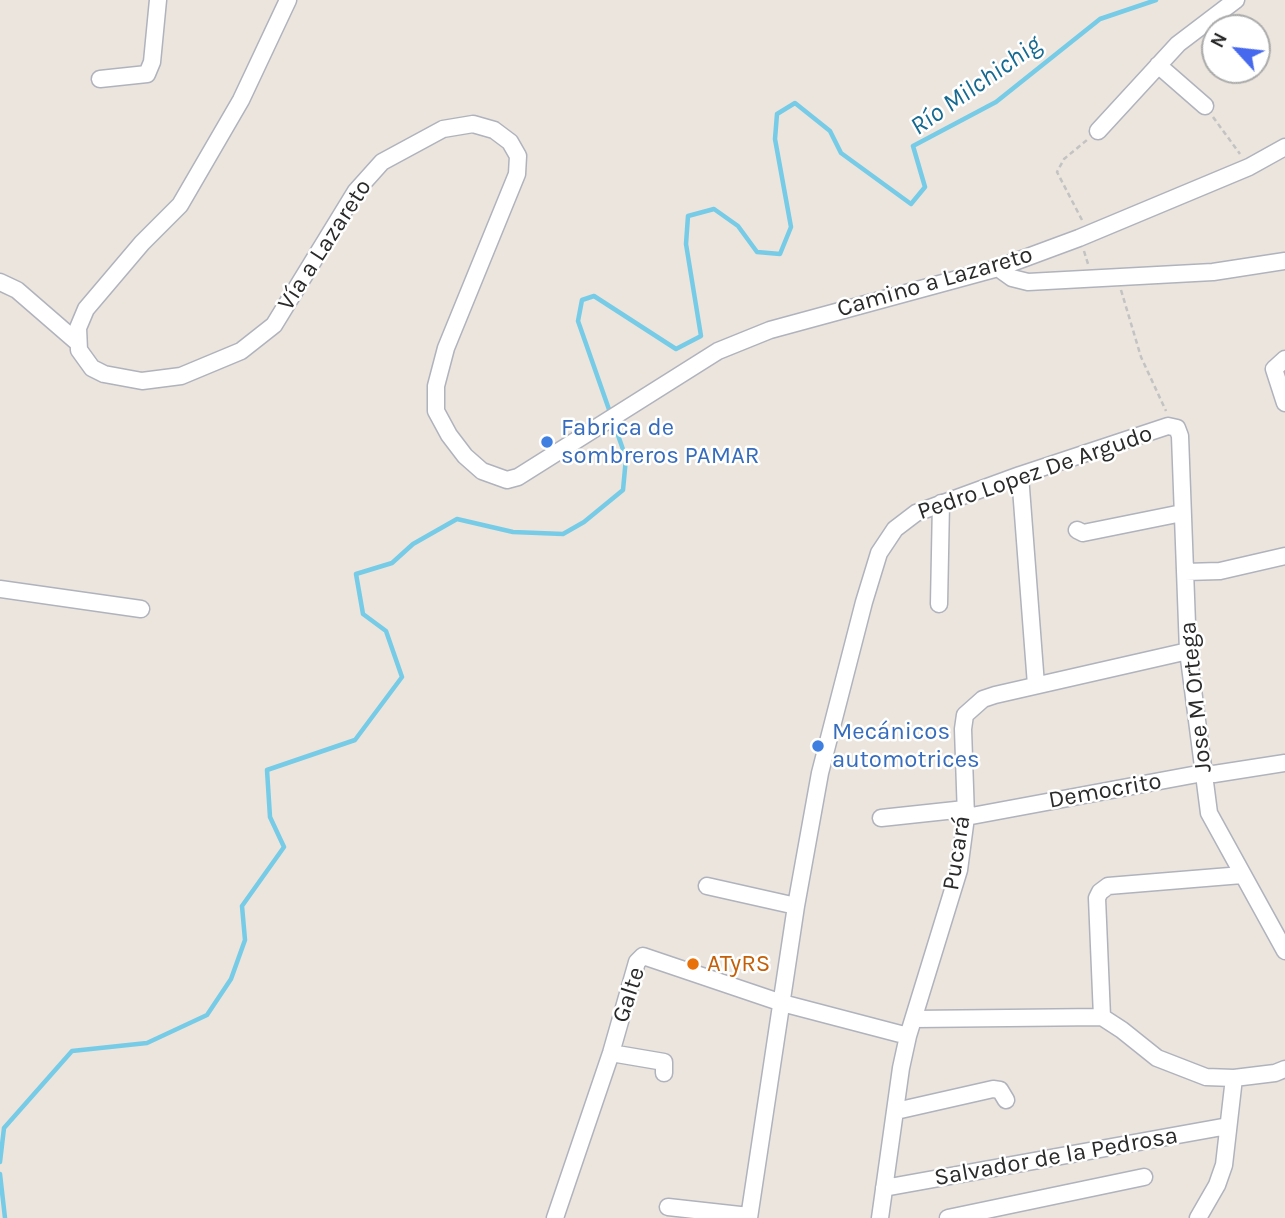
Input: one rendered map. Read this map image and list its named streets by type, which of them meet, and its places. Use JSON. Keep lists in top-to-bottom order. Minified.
{"streets":{"street":["Vía a Lazareto","Camino a Lazareto","Pedro Lopez De Argudo","Jose M Ortega","Democrito","Pucará","Galte","Salvador de la Pedrosa"]},"crossings":[["Vía a Lazareto","Camino a Lazareto"],["Pedro Lopez De Argudo","Jose M Ortega"],["Pedro Lopez De Argudo","Galte"],["Jose M Ortega","Democrito"],["Jose M Ortega","Pucará"],["Democrito","Pucará"],["Pucará","Galte"],["Pucará","Salvador de la Pedrosa"]],"water":["Río Milchichig"],"places":["Fabrica de sombreros PAMAR","Mecánicos automotrices","ATyRS"],"north":"top left"}
